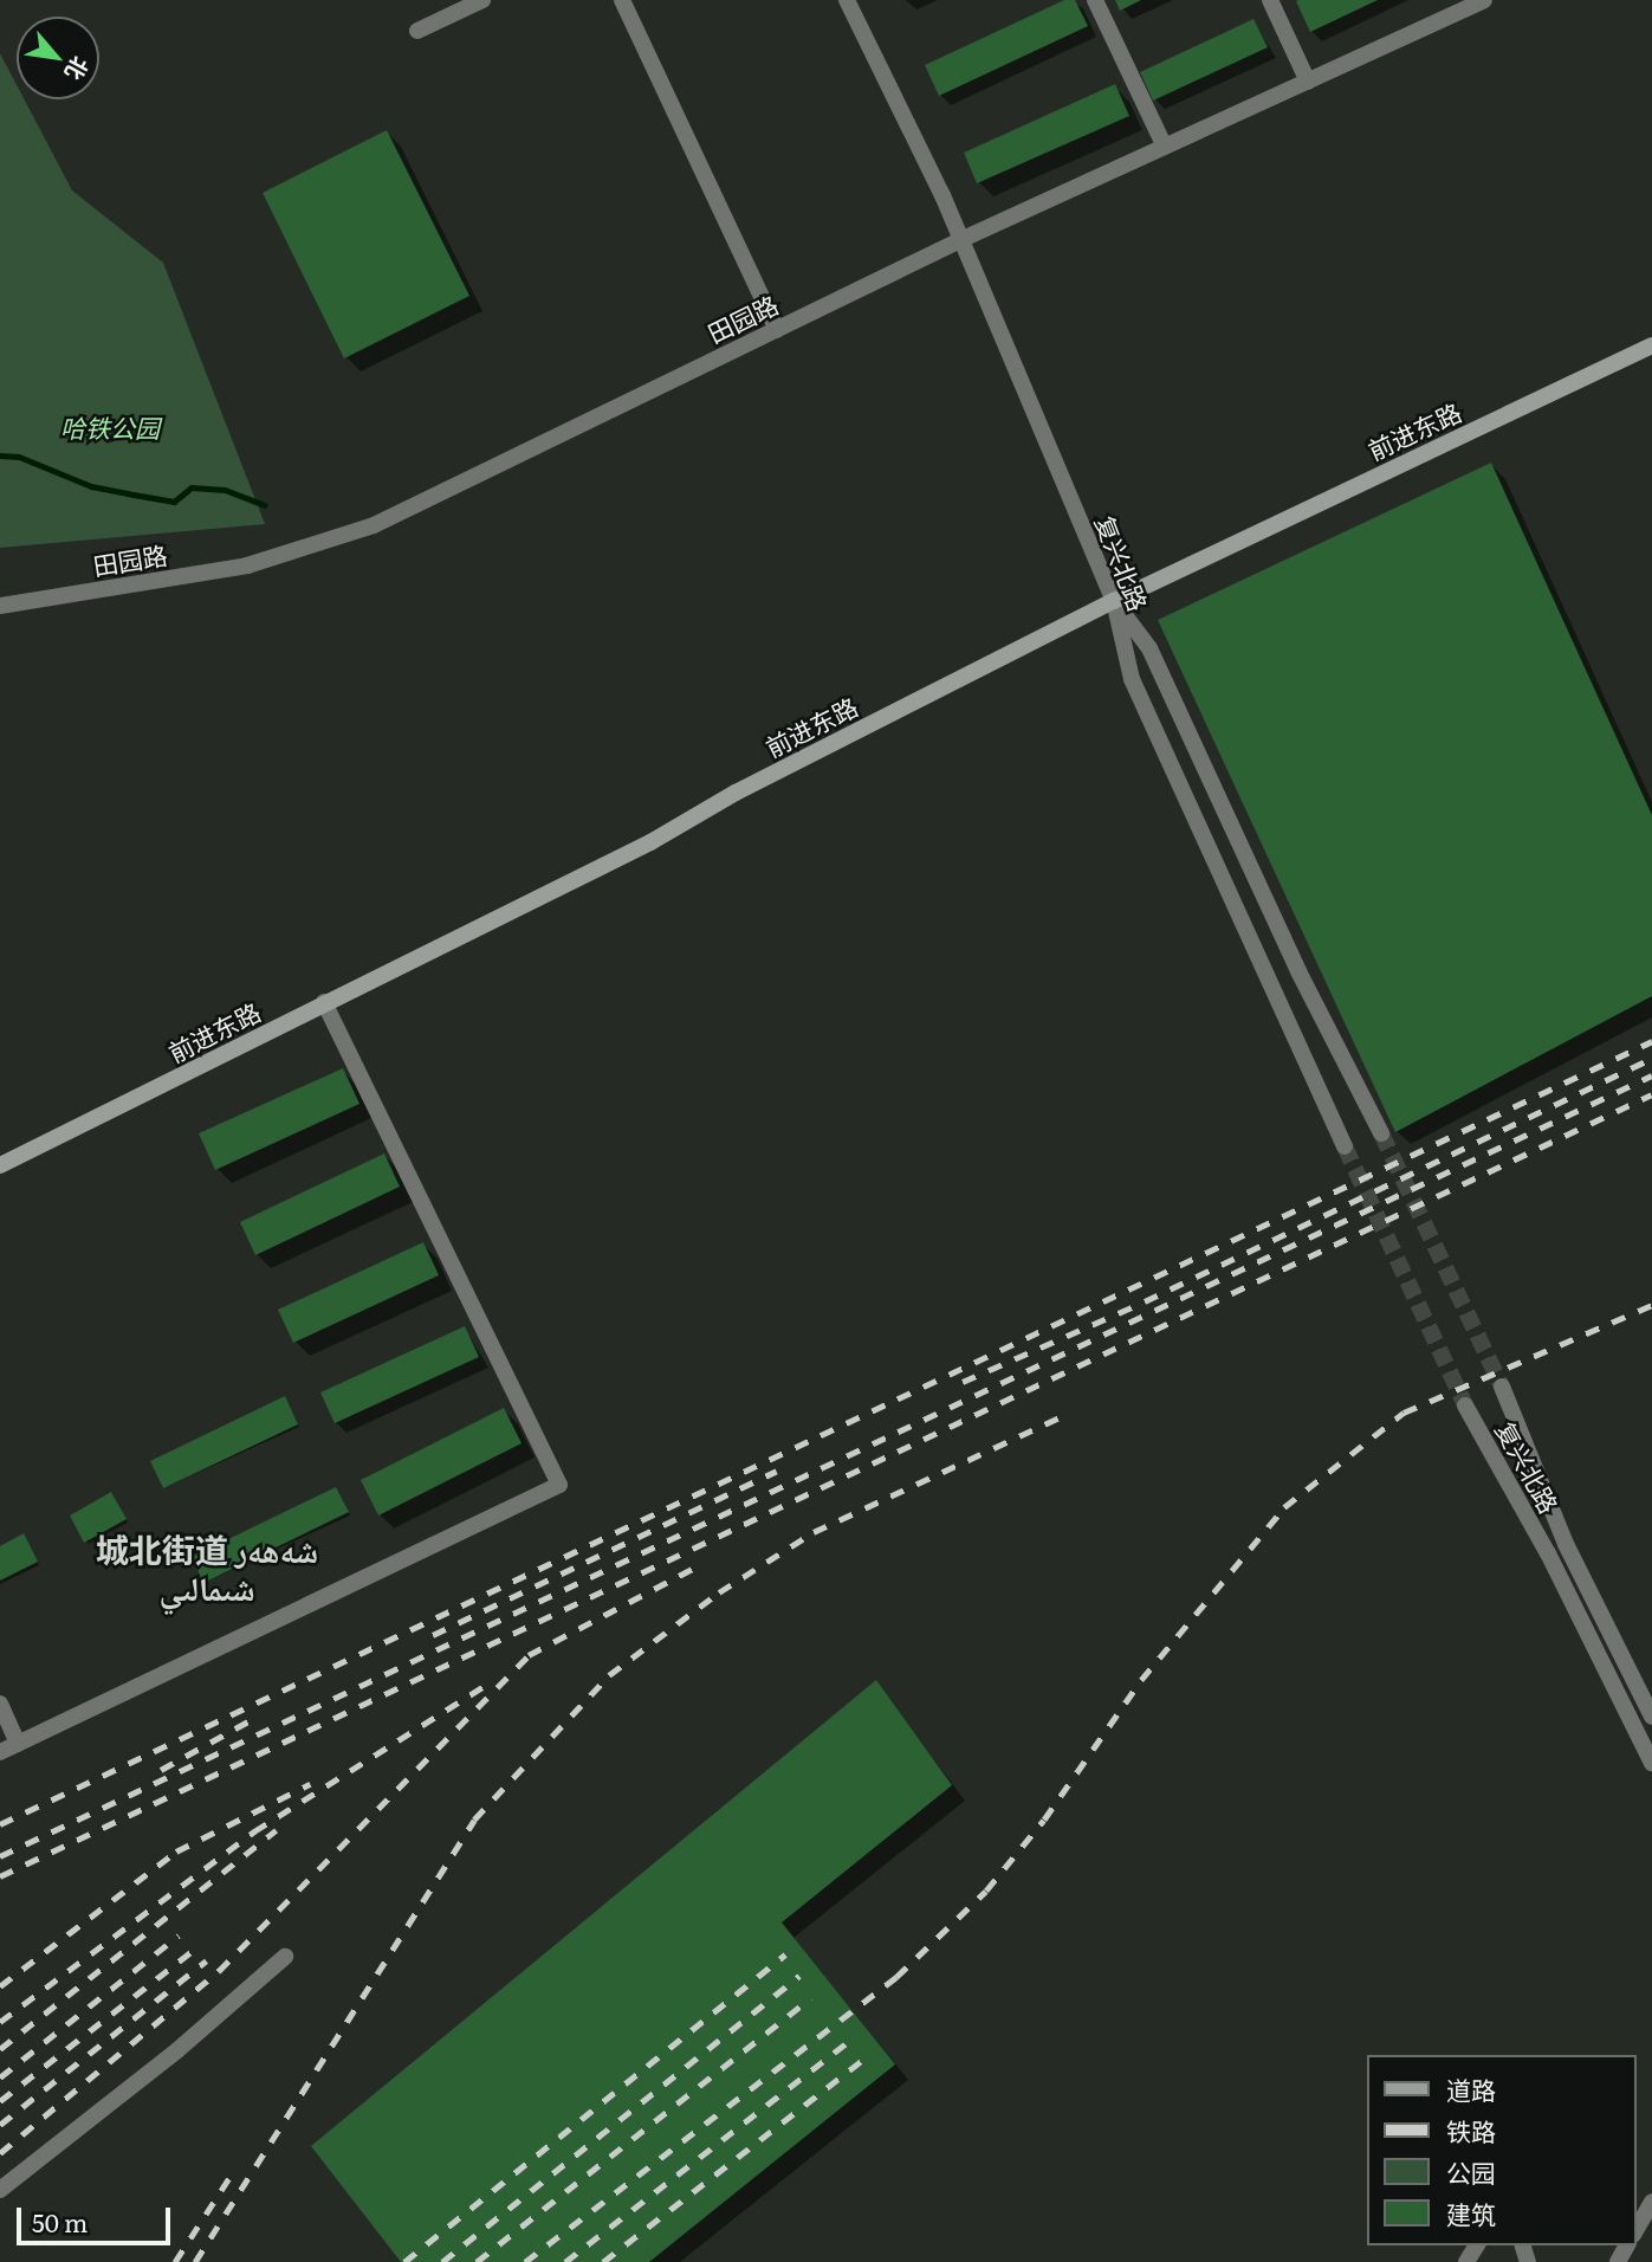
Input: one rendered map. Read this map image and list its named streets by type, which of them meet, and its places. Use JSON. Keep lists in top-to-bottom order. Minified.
{"streets":{"main road":["前进东路"],"street":["田园路","复兴北路"]},"crossings":[["田园路","复兴北路"],["前进东路","复兴北路"]],"districts":["城北街道 شەھەر شىمالىي"],"parks":["哈铁公园"],"legend":["道路","铁路","公园","建筑"],"scale_bar":"50 m","north":"bottom right"}
